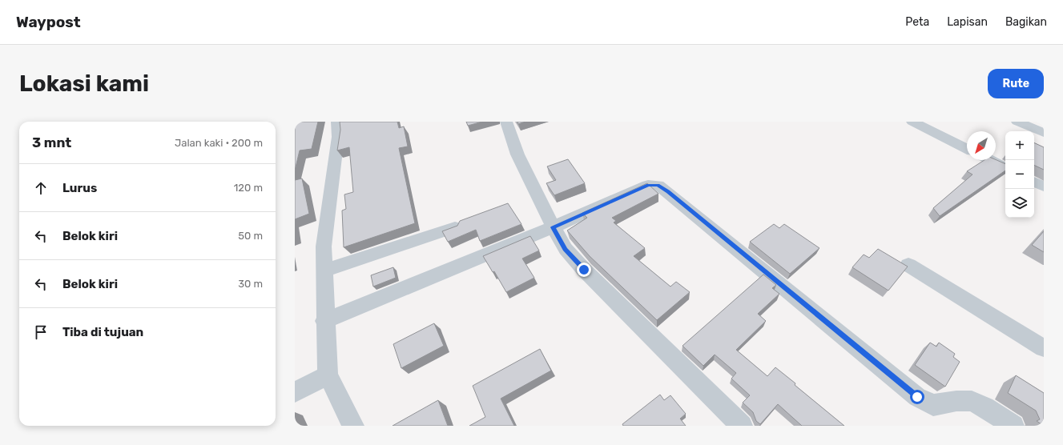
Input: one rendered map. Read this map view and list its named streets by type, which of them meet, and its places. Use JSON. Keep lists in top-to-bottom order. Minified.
{"north":"bottom left","page":{"header":"Waypost","nav":["Peta","Lapisan","Bagikan"],"buttons":"Rute","title":"Lokasi kami","heading":["3 mnt","Jalan kaki · 200 m"],"map_buttons":["+","−"],"list":[["Lurus","120 m"],["Belok kiri","50 m"],["Belok kiri","30 m"],"Tiba di tujuan"]}}
